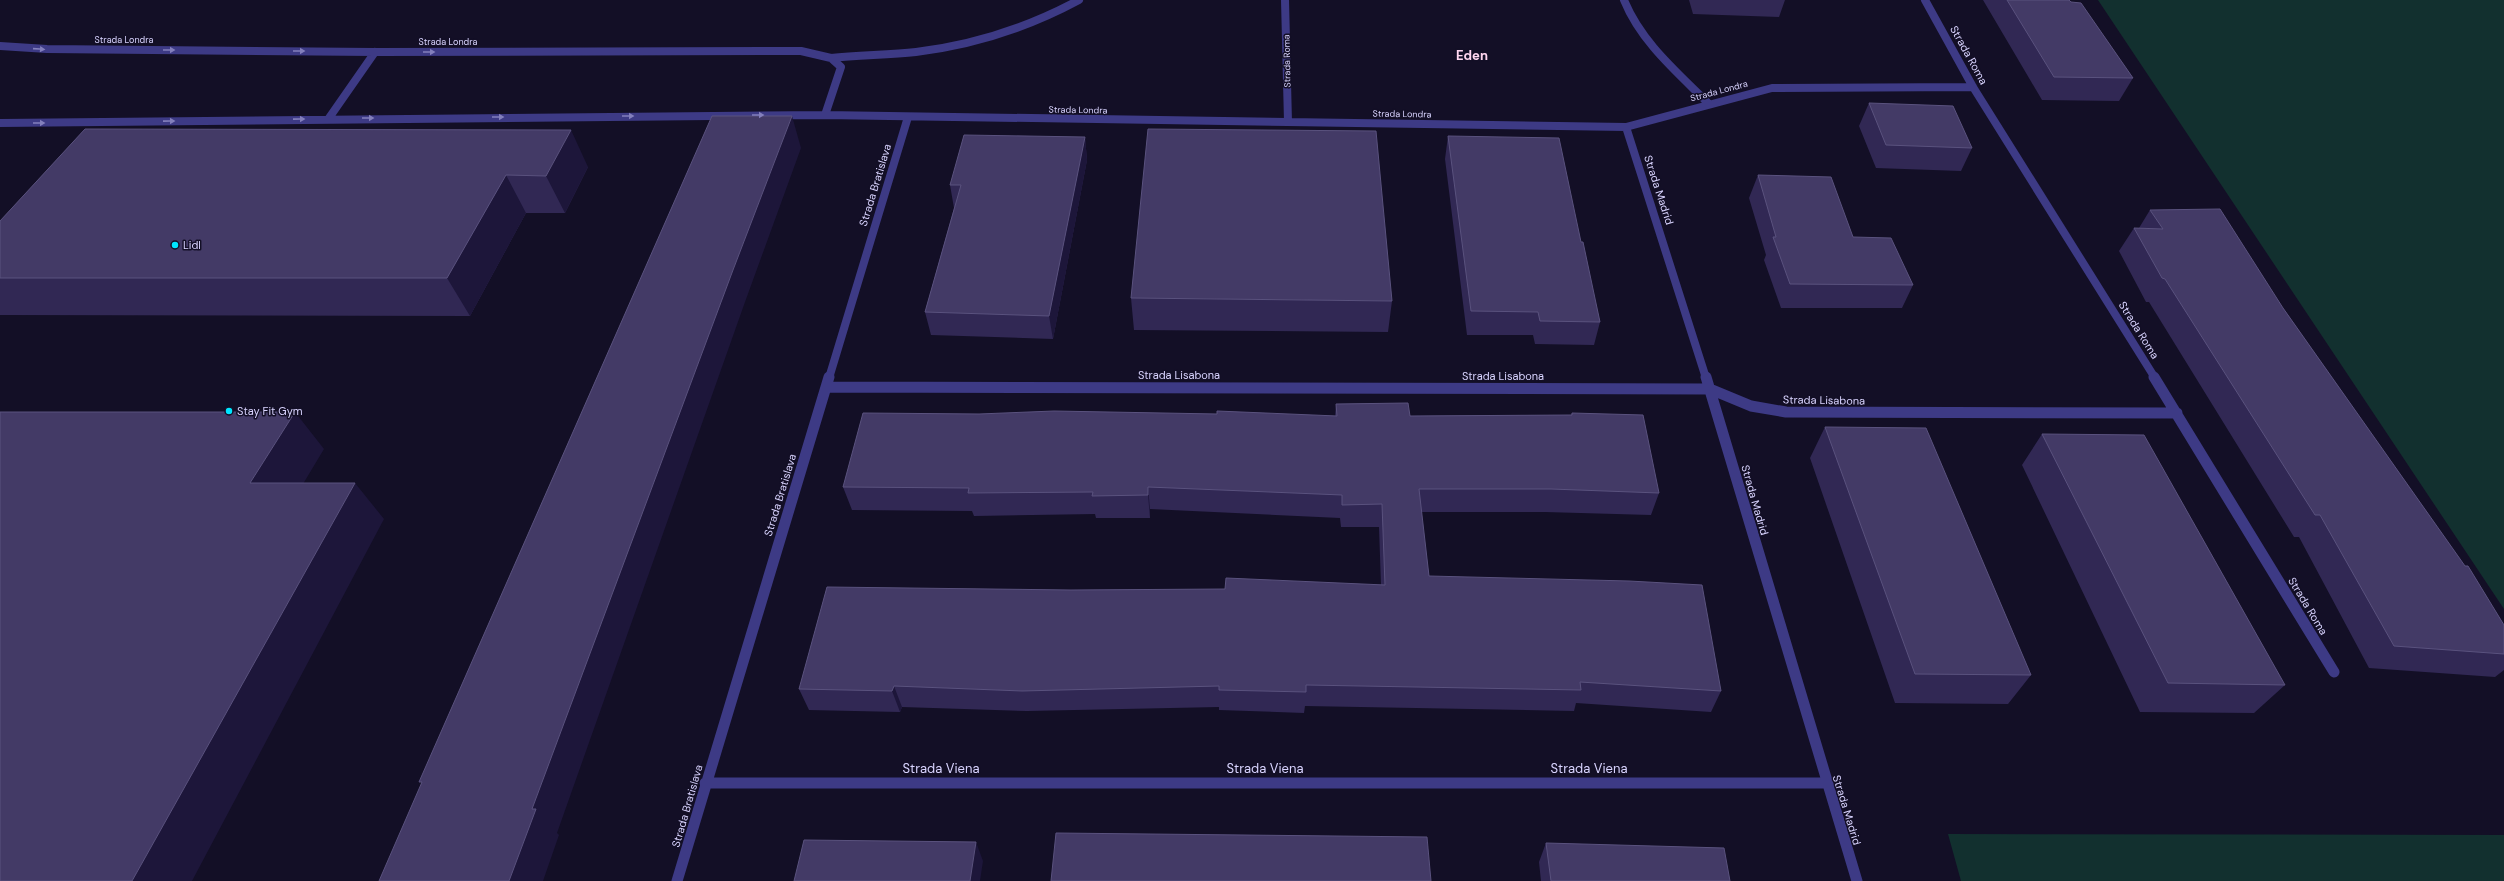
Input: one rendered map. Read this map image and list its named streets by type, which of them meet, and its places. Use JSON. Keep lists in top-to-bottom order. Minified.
{"streets":{"street":["Strada Londra","Strada Roma","Strada Bratislava","Strada Madrid","Strada Lisabona","Strada Viena"]},"crossings":[["Strada Londra","Strada Roma"],["Strada Londra","Strada Bratislava"],["Strada Londra","Strada Madrid"],["Strada Roma","Strada Lisabona"],["Strada Bratislava","Strada Lisabona"],["Strada Bratislava","Strada Viena"],["Strada Madrid","Strada Lisabona"],["Strada Madrid","Strada Viena"]],"one_way":["Strada Londra"],"districts":["Eden"],"places":["Lidl","Stay Fit Gym"]}
